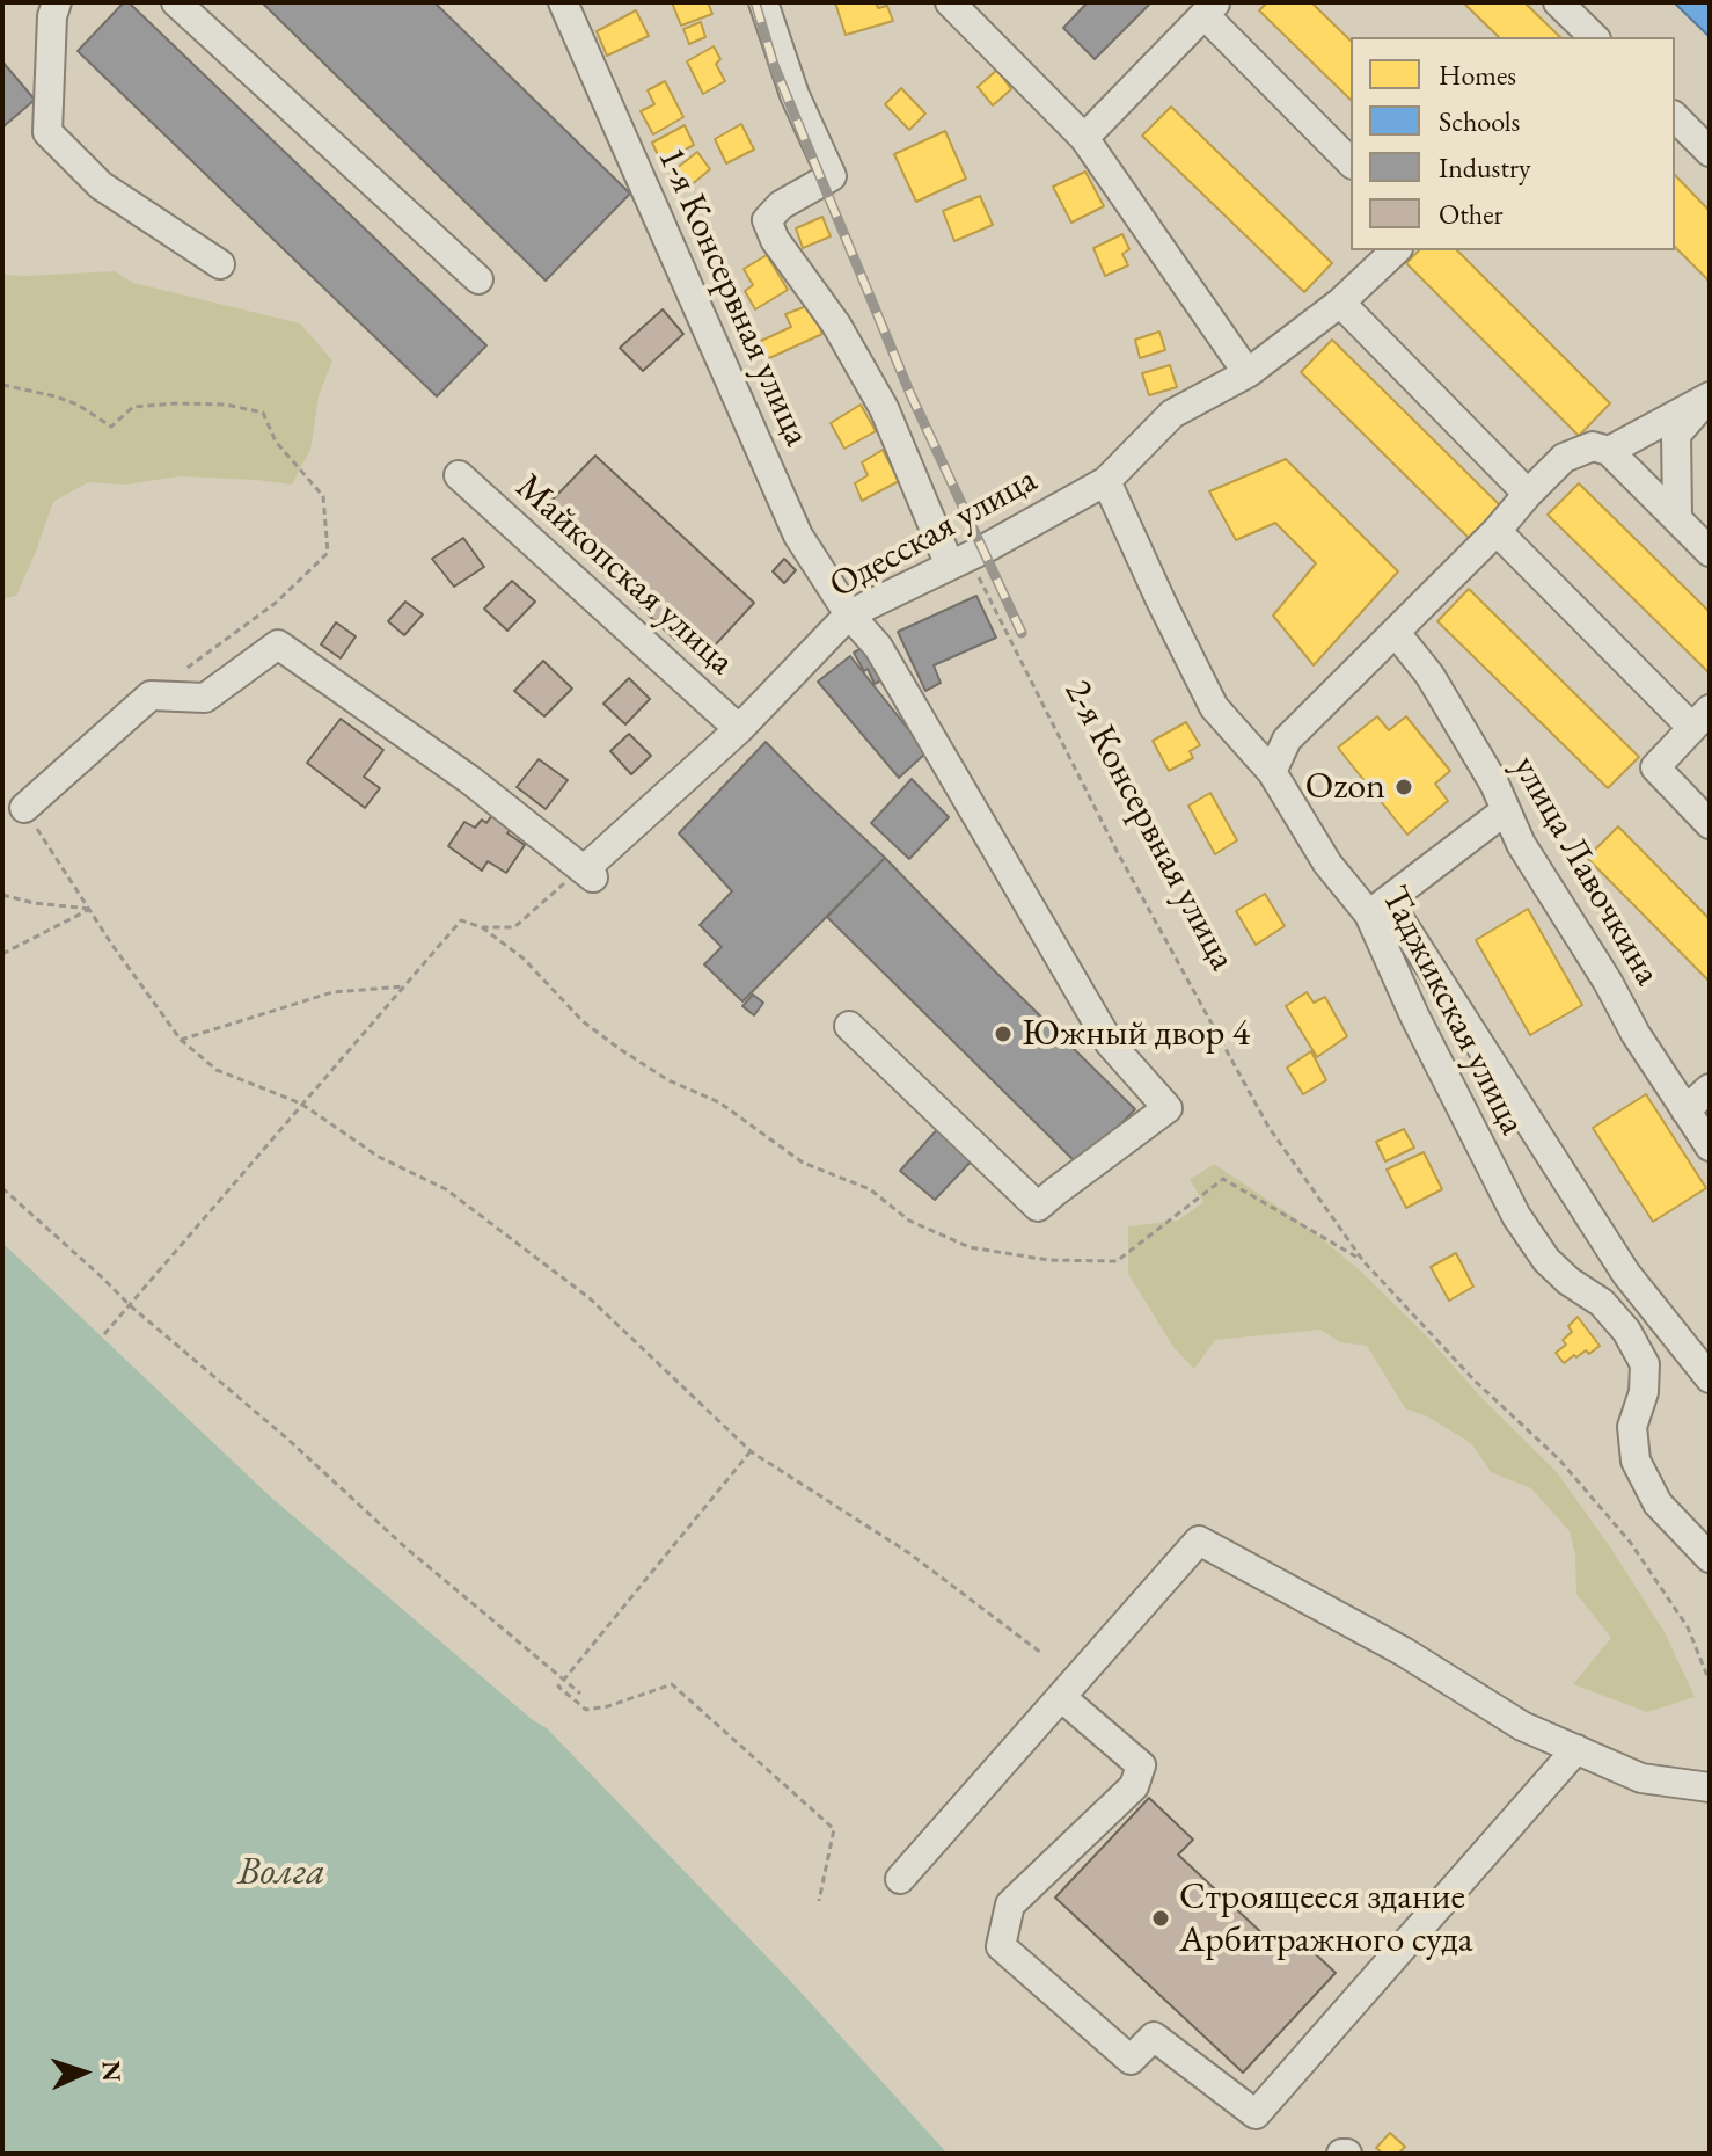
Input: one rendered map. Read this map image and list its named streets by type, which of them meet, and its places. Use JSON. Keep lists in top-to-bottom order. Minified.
{"streets":{"street":["1-я Консервная улица","Одесская улица","Майкопская улица","улица Лавочкина","Таджикская улица"],"path":["2-я Консервная улица"]},"crossings":[["1-я Консервная улица","Одесская улица"],["Одесская улица","Майкопская улица"],["Одесская улица","2-я Консервная улица"],["Одесская улица","Таджикская улица"]],"water":["Волга"],"places":["Ozon","Южный двор 4","Строящееся здание Арбитражного суда"],"legend":["Homes","Schools","Industry","Other"],"north":"right"}
